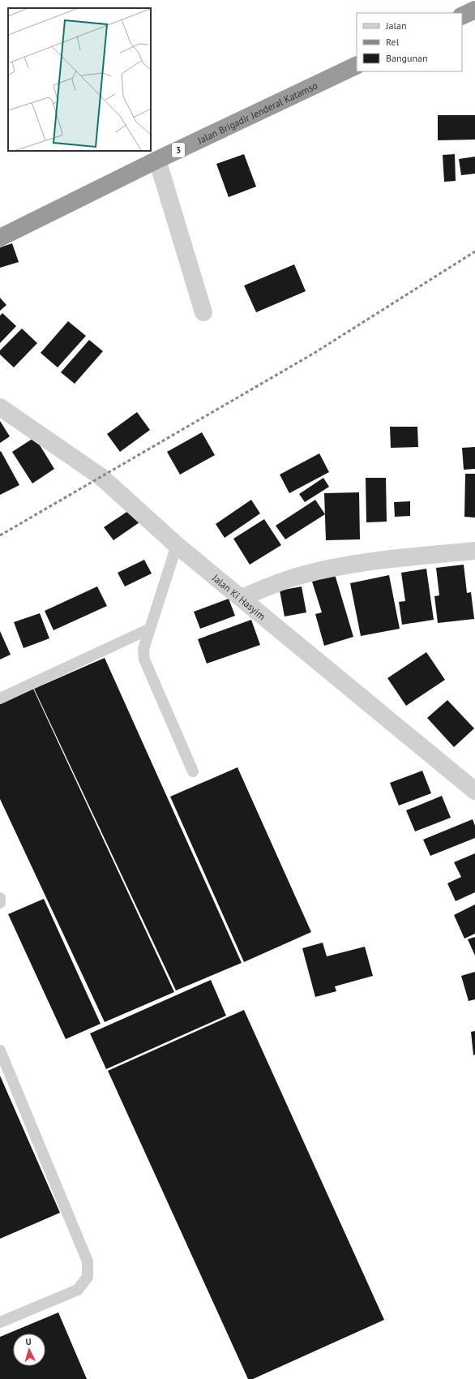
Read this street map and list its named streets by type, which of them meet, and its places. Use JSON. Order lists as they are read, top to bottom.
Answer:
{
  "streets": {
    "highway": ["Jalan Brigadir Jenderal Katamso", "3"],
    "street": ["Jalan Ki Hasyim"]
  },
  "legend": ["Jalan", "Rel", "Bangunan"],
  "north": "top"
}
